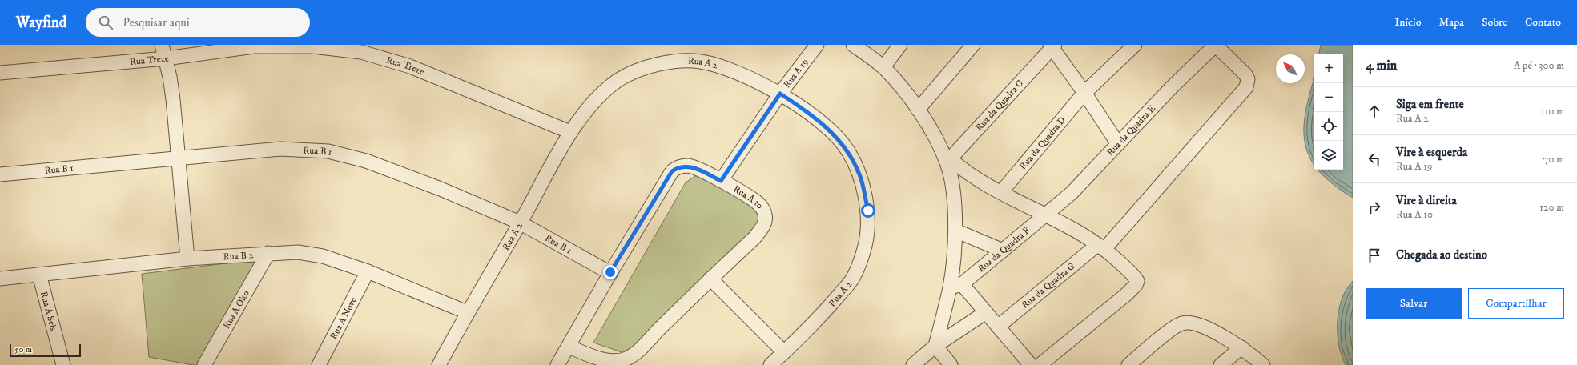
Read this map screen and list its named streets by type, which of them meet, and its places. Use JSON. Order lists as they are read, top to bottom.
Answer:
{
  "streets": {
    "street": [
      "Rua Treze",
      "Rua A 2",
      "Rua A 19",
      "Rua da Quadra C",
      "Rua da Quadra E",
      "Rua da Quadra D",
      "Rua B 1",
      "Rua A 10",
      "Rua da Quadra F",
      "Rua B 2",
      "Rua da Quadra G",
      "Rua A Oito",
      "Rua A Seis",
      "Rua A Nove"
    ]
  },
  "crossings": [
    ["Rua Treze", "Rua A 2"],
    ["Rua A 2", "Rua A 19"],
    ["Rua A 2", "Rua B 1"],
    ["Rua A 2", "Rua B 2"],
    ["Rua A 19", "Rua A 10"],
    ["Rua da Quadra E", "Rua da Quadra F"],
    ["Rua da Quadra E", "Rua da Quadra G"],
    ["Rua B 1", "Rua A 10"],
    ["Rua B 2", "Rua A Oito"],
    ["Rua B 2", "Rua A Seis"],
    ["Rua B 2", "Rua A Nove"]
  ],
  "scale_bar": "50 m",
  "north": "top left",
  "page": {
    "header": "Wayfind",
    "search": "Pesquisar aqui",
    "nav": [
      "Início",
      "Mapa",
      "Sobre",
      "Contato"
    ],
    "heading": ["4 min", "A pé · 300 m"],
    "map_buttons": ["+", "−"],
    "list": [
      ["Siga em frente", "Rua A 2", "110 m"],
      ["Vire à esquerda", "Rua A 19", "70 m"],
      ["Vire à direita", "Rua A 10", "120 m"],
      "Chegada ao destino"
    ],
    "buttons": ["Salvar", "Compartilhar"],
    "scale": "50 m"
  }
}
